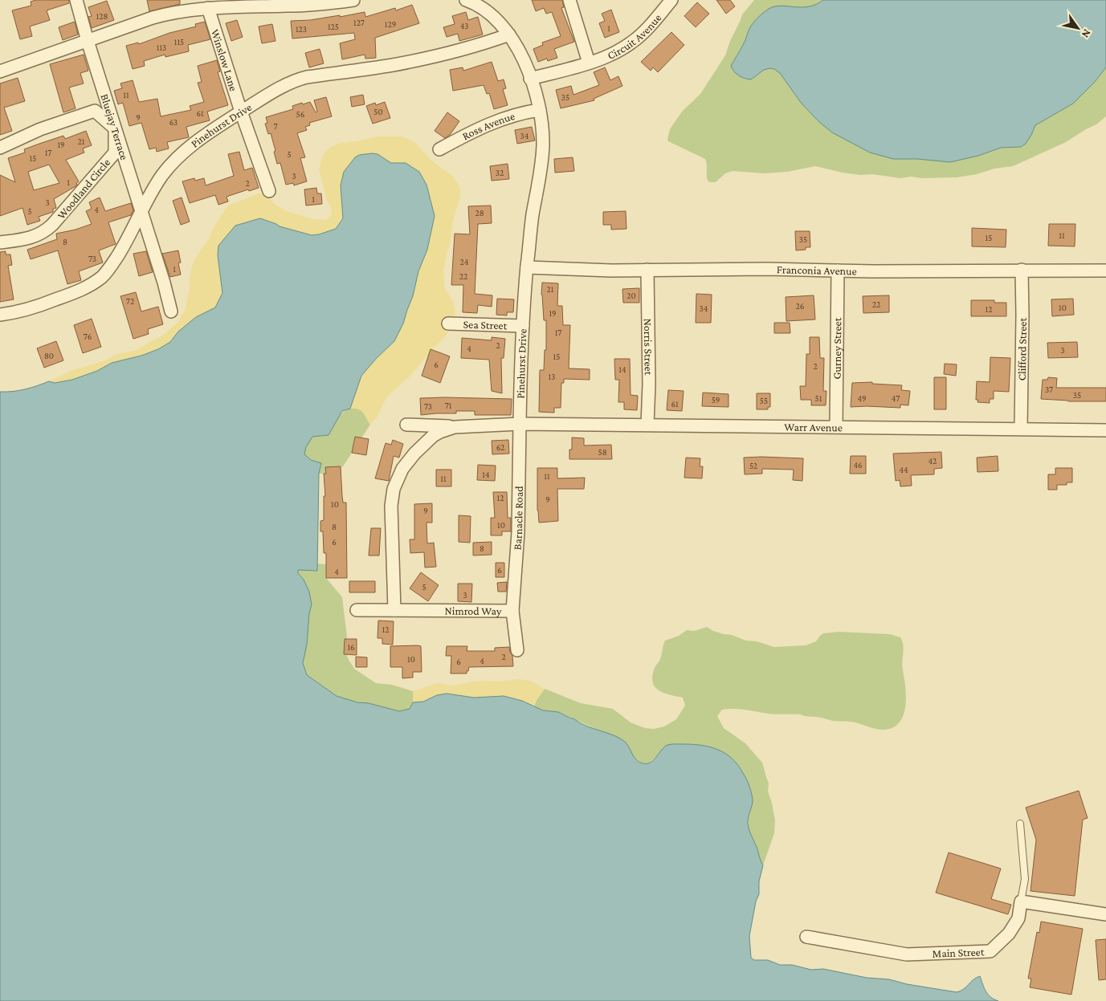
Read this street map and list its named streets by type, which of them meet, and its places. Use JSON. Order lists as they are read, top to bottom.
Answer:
{
  "streets": {
    "street": [
      "Circuit Avenue",
      "Winslow Lane",
      "Pinehurst Drive",
      "Ross Avenue",
      "Bluejay Terrace",
      "Woodland Circle",
      "Franconia Avenue",
      "Sea Street",
      "Norris Street",
      "Gurney Street",
      "Clifford Street",
      "Warr Avenue",
      "Barnacle Road",
      "Nimrod Way",
      "Main Street"
    ]
  },
  "crossings": [
    ["Circuit Avenue", "Pinehurst Drive"],
    ["Winslow Lane", "Pinehurst Drive"],
    ["Pinehurst Drive", "Ross Avenue"],
    ["Pinehurst Drive", "Bluejay Terrace"],
    ["Pinehurst Drive", "Franconia Avenue"],
    ["Pinehurst Drive", "Sea Street"],
    ["Pinehurst Drive", "Warr Avenue"],
    ["Pinehurst Drive", "Barnacle Road"],
    ["Bluejay Terrace", "Woodland Circle"],
    ["Franconia Avenue", "Norris Street"],
    ["Franconia Avenue", "Gurney Street"],
    ["Franconia Avenue", "Clifford Street"],
    ["Norris Street", "Warr Avenue"],
    ["Gurney Street", "Warr Avenue"],
    ["Clifford Street", "Warr Avenue"],
    ["Warr Avenue", "Barnacle Road"],
    ["Barnacle Road", "Nimrod Way"]
  ],
  "house_numbers": [
    "128",
    "127",
    "129",
    "43",
    "125",
    "1",
    "123",
    "115",
    "113",
    "11",
    "35",
    "50",
    "61",
    "56",
    "9",
    "63",
    "7",
    "34",
    "21",
    "19",
    "17",
    "5",
    "15",
    "32",
    "3",
    "1",
    "2",
    "1",
    "3",
    "4",
    "5",
    "28",
    "11",
    "15",
    "35",
    "8",
    "73",
    "24",
    "1",
    "22",
    "21",
    "20",
    "72",
    "22",
    "26",
    "10",
    "34",
    "12",
    "19",
    "17",
    "76",
    "2",
    "4",
    "3",
    "80",
    "15",
    "6",
    "2",
    "14",
    "13",
    "37",
    "35",
    "51",
    "49",
    "47",
    "59",
    "55",
    "61",
    "71",
    "73",
    "62",
    "58",
    "42",
    "46",
    "52",
    "44",
    "14",
    "11",
    "11",
    "12",
    "9",
    "10",
    "9",
    "10",
    "8",
    "6",
    "8",
    "6",
    "4",
    "5",
    "3",
    "12",
    "16",
    "2",
    "10",
    "4",
    "6"
  ],
  "north": "bottom right"
}
